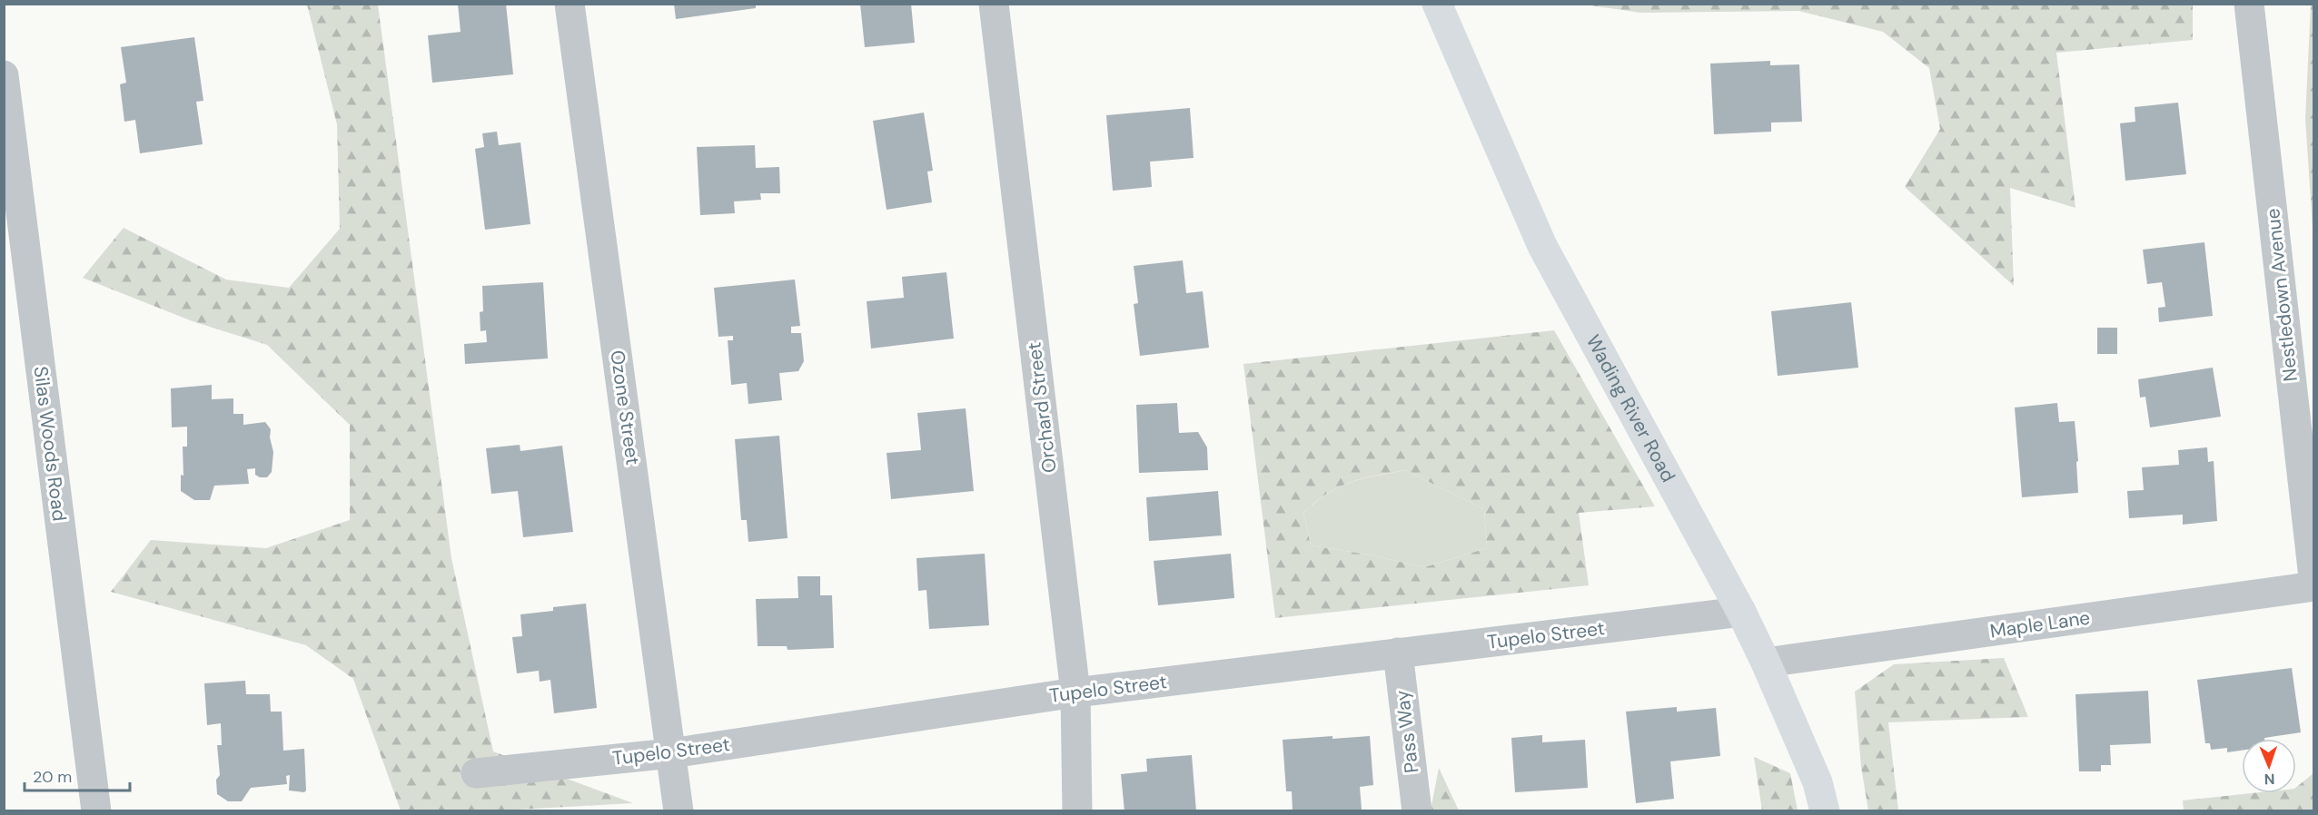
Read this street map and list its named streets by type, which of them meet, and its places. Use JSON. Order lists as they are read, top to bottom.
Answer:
{
  "streets": {
    "main road": ["Wading River Road"],
    "street": [
      "Nestledown Avenue",
      "Ozone Street",
      "Orchard Street",
      "Silas Woods Road",
      "Maple Lane",
      "Tupelo Street",
      "Pass Way"
    ]
  },
  "crossings": [
    ["Nestledown Avenue", "Maple Lane"],
    ["Ozone Street", "Tupelo Street"],
    ["Orchard Street", "Tupelo Street"],
    ["Wading River Road", "Maple Lane"],
    ["Wading River Road", "Tupelo Street"],
    ["Tupelo Street", "Pass Way"]
  ],
  "scale_bar": "20 m",
  "north": "bottom"
}
